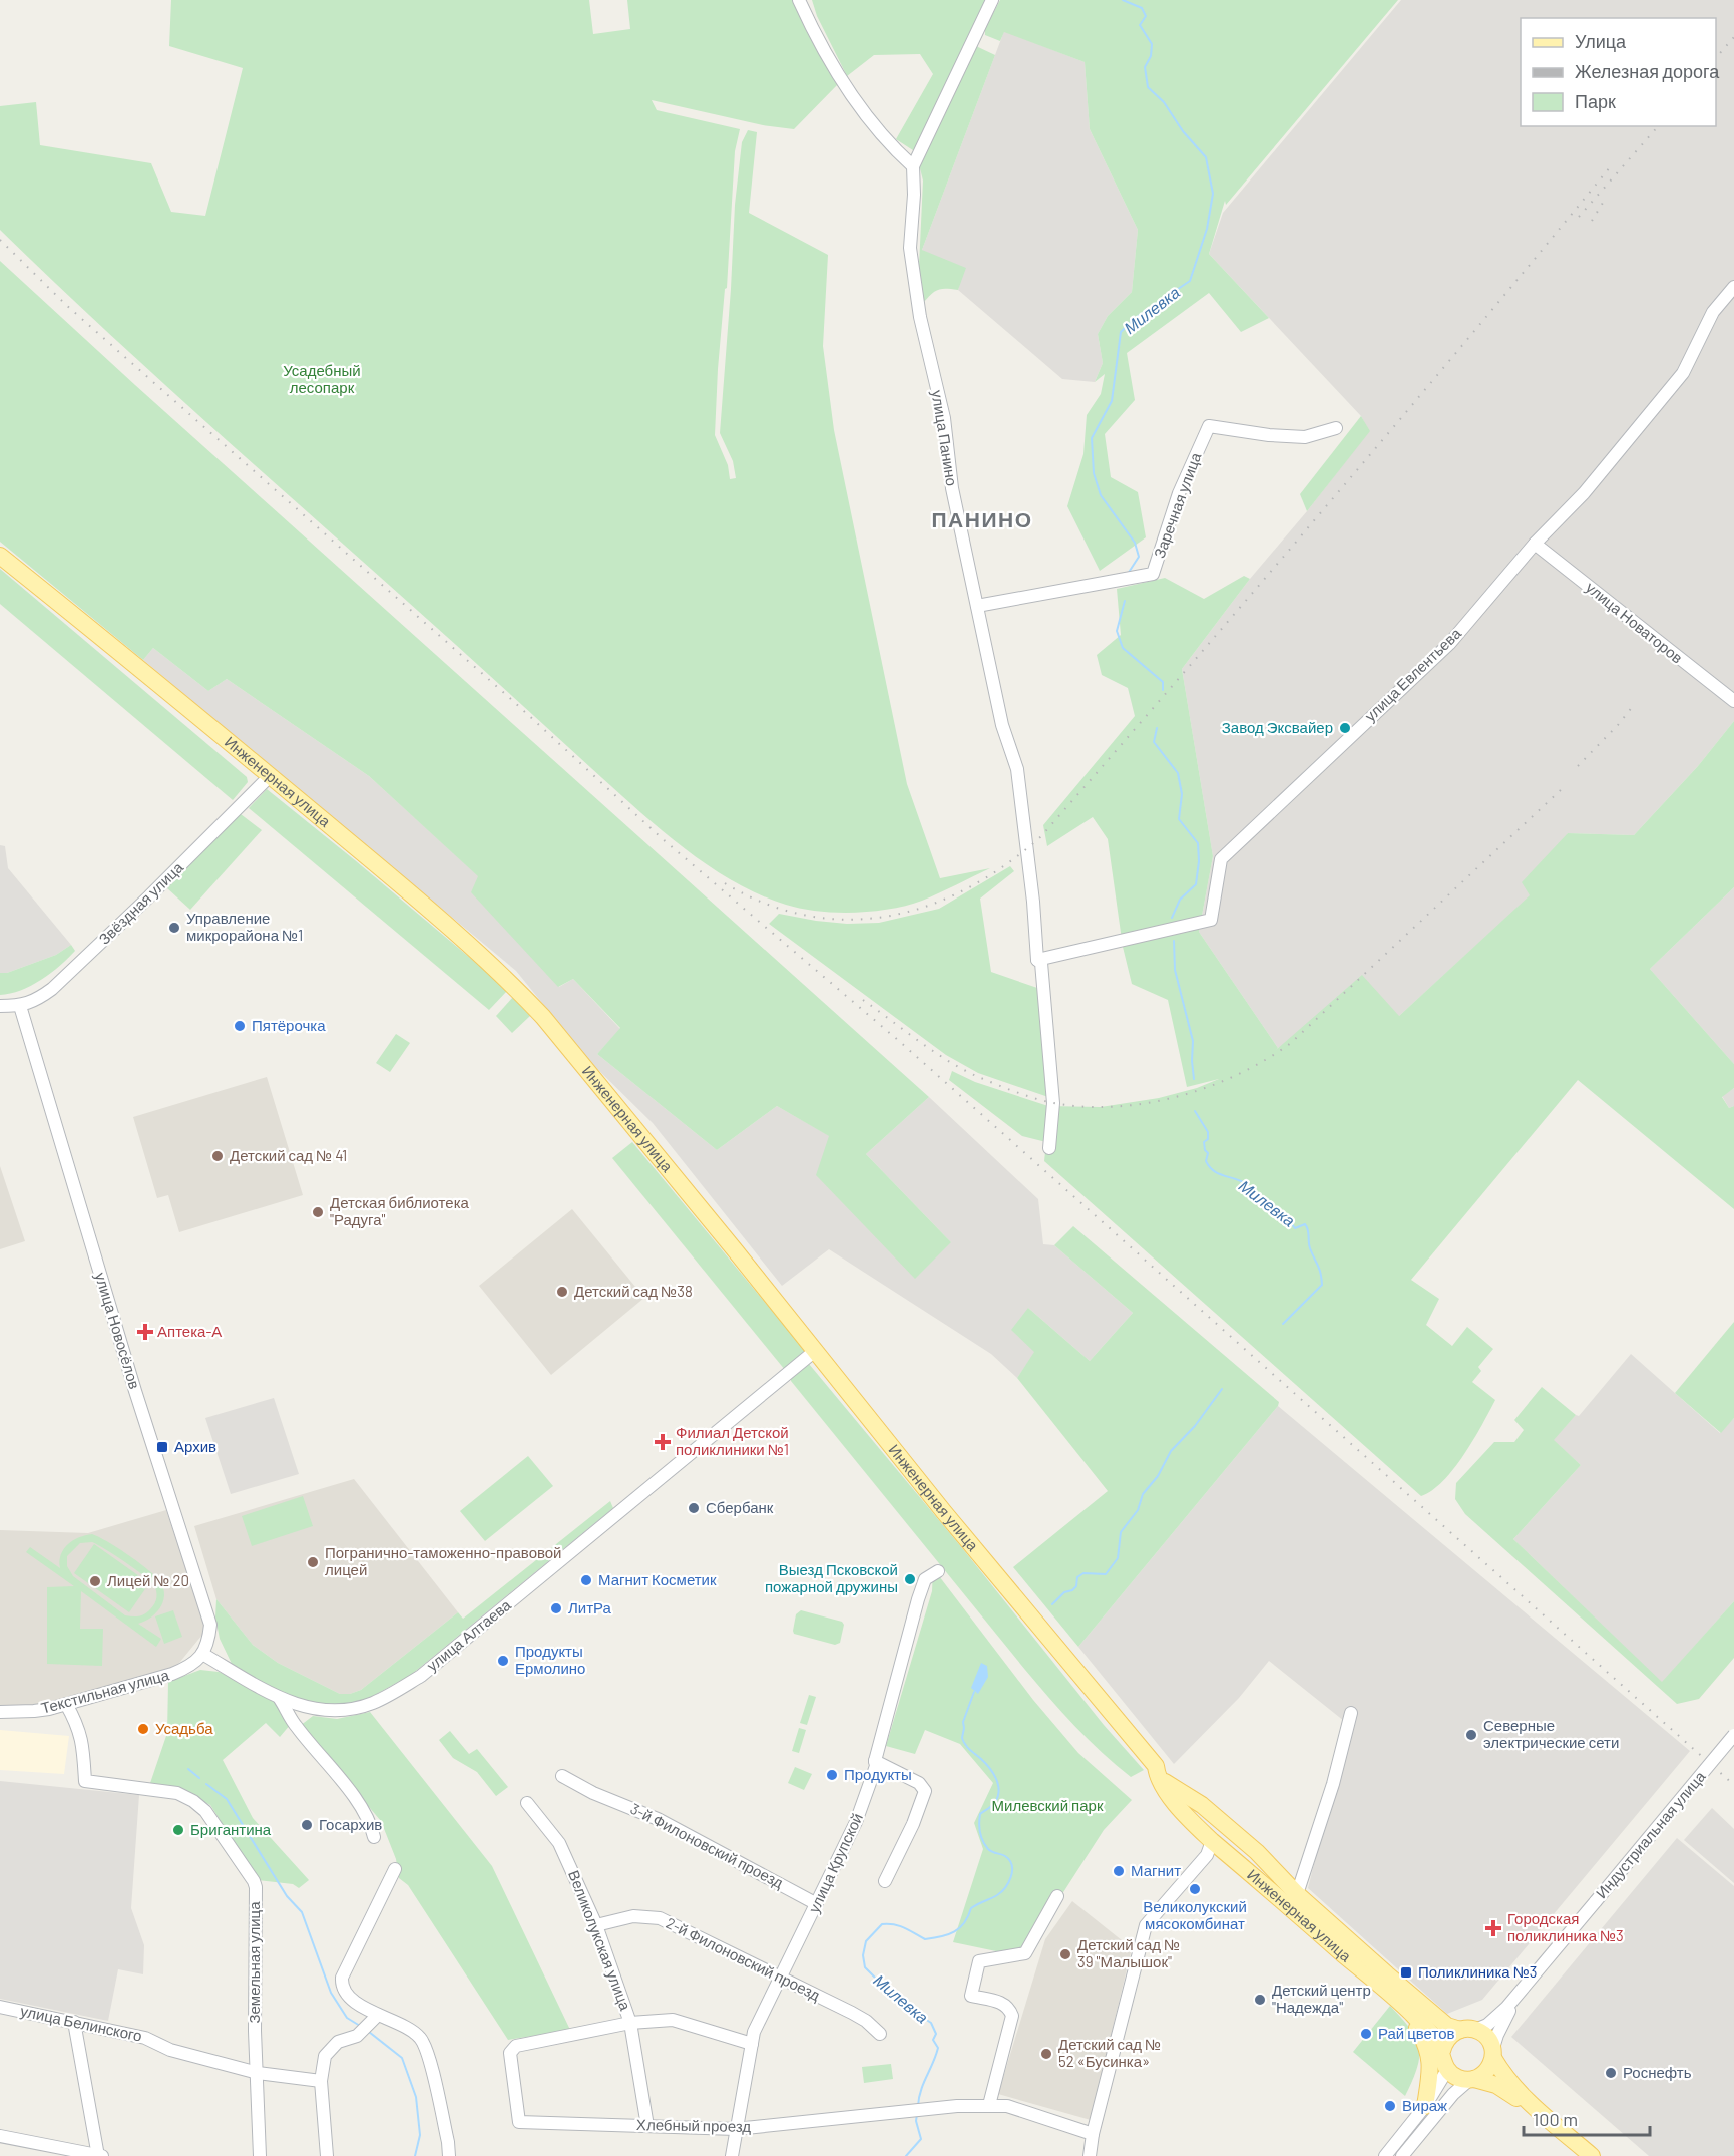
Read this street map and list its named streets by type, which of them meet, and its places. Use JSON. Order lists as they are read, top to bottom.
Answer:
{
  "streets": {
    "main road": ["Инженерная улица"],
    "street": [
      "улица Панино",
      "Заречная улица",
      "улица Новаторов",
      "улица Евлентьева",
      "Звёздная улица",
      "улица Новосёлов",
      "улица Алтаева",
      "Текстильная улица",
      "Индустриальная улица",
      "3-й Филоновский проезд",
      "улица Крупской",
      "Великолукская улица",
      "2-й Филоновский проезд",
      "Земельная улица",
      "улица Белинского",
      "Хлебный проезд"
    ]
  },
  "crossings": [
    ["улица Панино", "Заречная улица"],
    ["улица Панино", "улица Евлентьева"],
    ["улица Новаторов", "улица Евлентьева"],
    ["Инженерная улица", "Звёздная улица"],
    ["Инженерная улица", "улица Алтаева"],
    ["Инженерная улица", "Индустриальная улица"],
    ["Звёздная улица", "улица Новосёлов"],
    ["улица Новосёлов", "улица Алтаева"],
    ["улица Новосёлов", "Текстильная улица"],
    ["улица Алтаева", "Текстильная улица"],
    ["Текстильная улица", "Земельная улица"],
    ["3-й Филоновский проезд", "улица Крупской"],
    ["улица Крупской", "2-й Филоновский проезд"],
    ["улица Крупской", "Хлебный проезд"],
    ["Великолукская улица", "2-й Филоновский проезд"],
    ["Великолукская улица", "Хлебный проезд"],
    ["Земельная улица", "улица Белинского"]
  ],
  "districts": ["ПАНИНО"],
  "water": ["Милевка"],
  "parks": ["Усадебный лесопарк", "Милевский парк"],
  "places": {
    "other": [
      "Завод Эксвайер",
      "Управление микрорайона №1",
      "Пятёрочка",
      "Детский сад № 41",
      "Детская библиотека \"Радуга\"",
      "Детский сад №38",
      "Сбербанк",
      "Погранично-таможенно-правовой лицей",
      "Выезд Псковской пожарной дружины",
      "Магнит Косметик",
      "Лицей № 20",
      "ЛитРа",
      "Продукты Ермолино",
      "Усадьба",
      "Северные электрические сети",
      "Продукты",
      "Госархив",
      "Бригантина",
      "Магнит",
      "Великолукский мясокомбинат",
      "Детский сад № 39 \"Малышок\"",
      "Детский центр \"Надежда\"",
      "Рай цветов",
      "Детский сад № 52 «Бусинка»",
      "Роснефть",
      "Вираж"
    ],
    "health": ["Аптека-А", "Филиал Детской поликлиники №1", "Городская поликлиника №3"],
    "transit": ["Архив", "Поликлиника №3"]
  },
  "legend": ["Улица", "Железная дорога", "Парк"],
  "scale_bar": "100 m"
}
